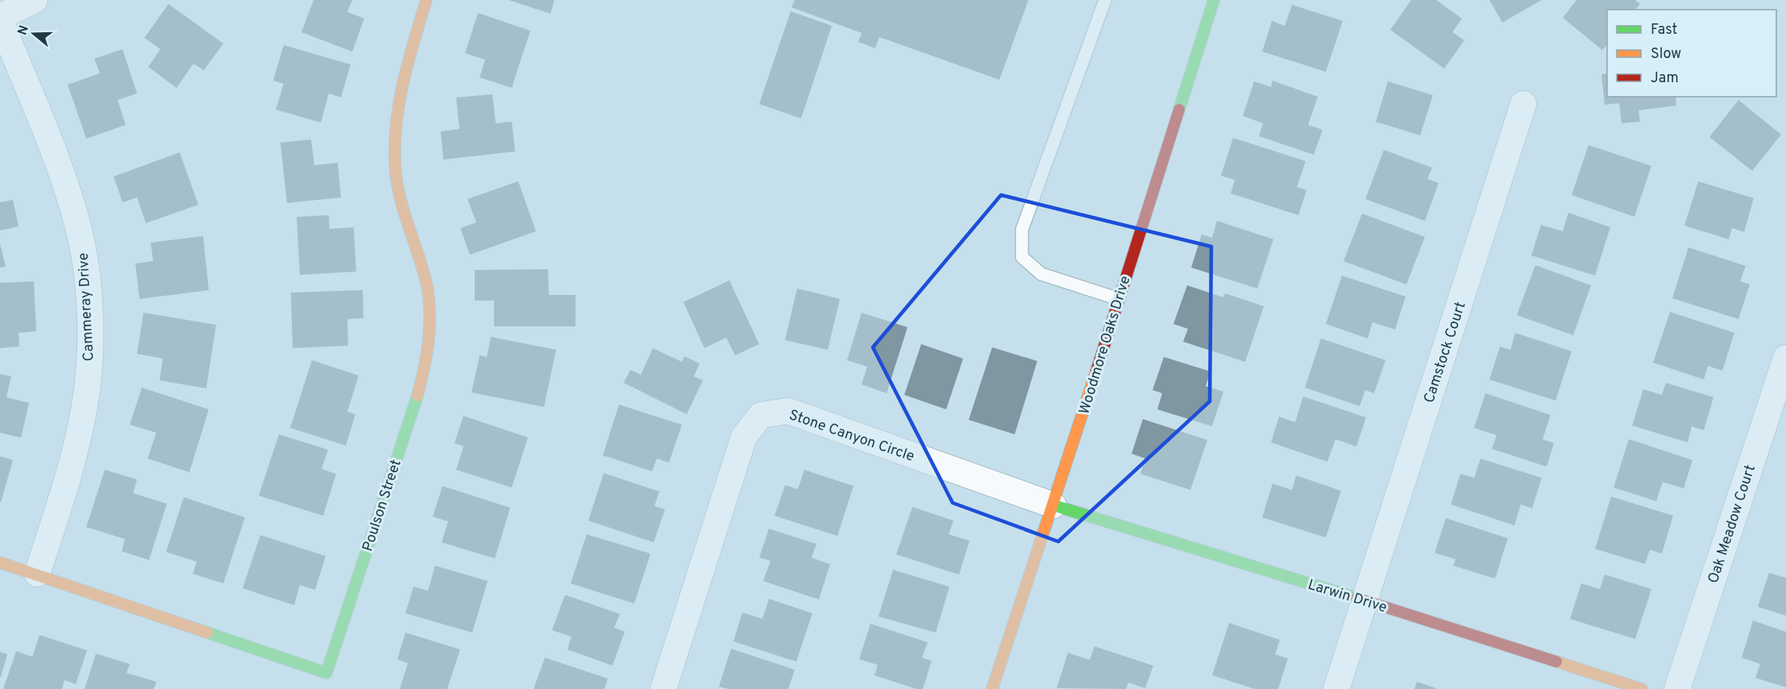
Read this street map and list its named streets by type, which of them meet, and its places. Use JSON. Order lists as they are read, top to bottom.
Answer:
{
  "streets": {
    "street": [
      "Cammeray Drive",
      "Woodmore Oaks Drive",
      "Camstock Court",
      "Stone Canyon Circle",
      "Poulson Street",
      "Oak Meadow Court",
      "Larwin Drive"
    ]
  },
  "crossings": [
    ["Cammeray Drive", "Poulson Street"],
    ["Woodmore Oaks Drive", "Stone Canyon Circle"],
    ["Woodmore Oaks Drive", "Larwin Drive"],
    ["Camstock Court", "Larwin Drive"],
    ["Stone Canyon Circle", "Larwin Drive"]
  ],
  "legend": ["Fast", "Slow", "Jam"],
  "north": "left"
}
